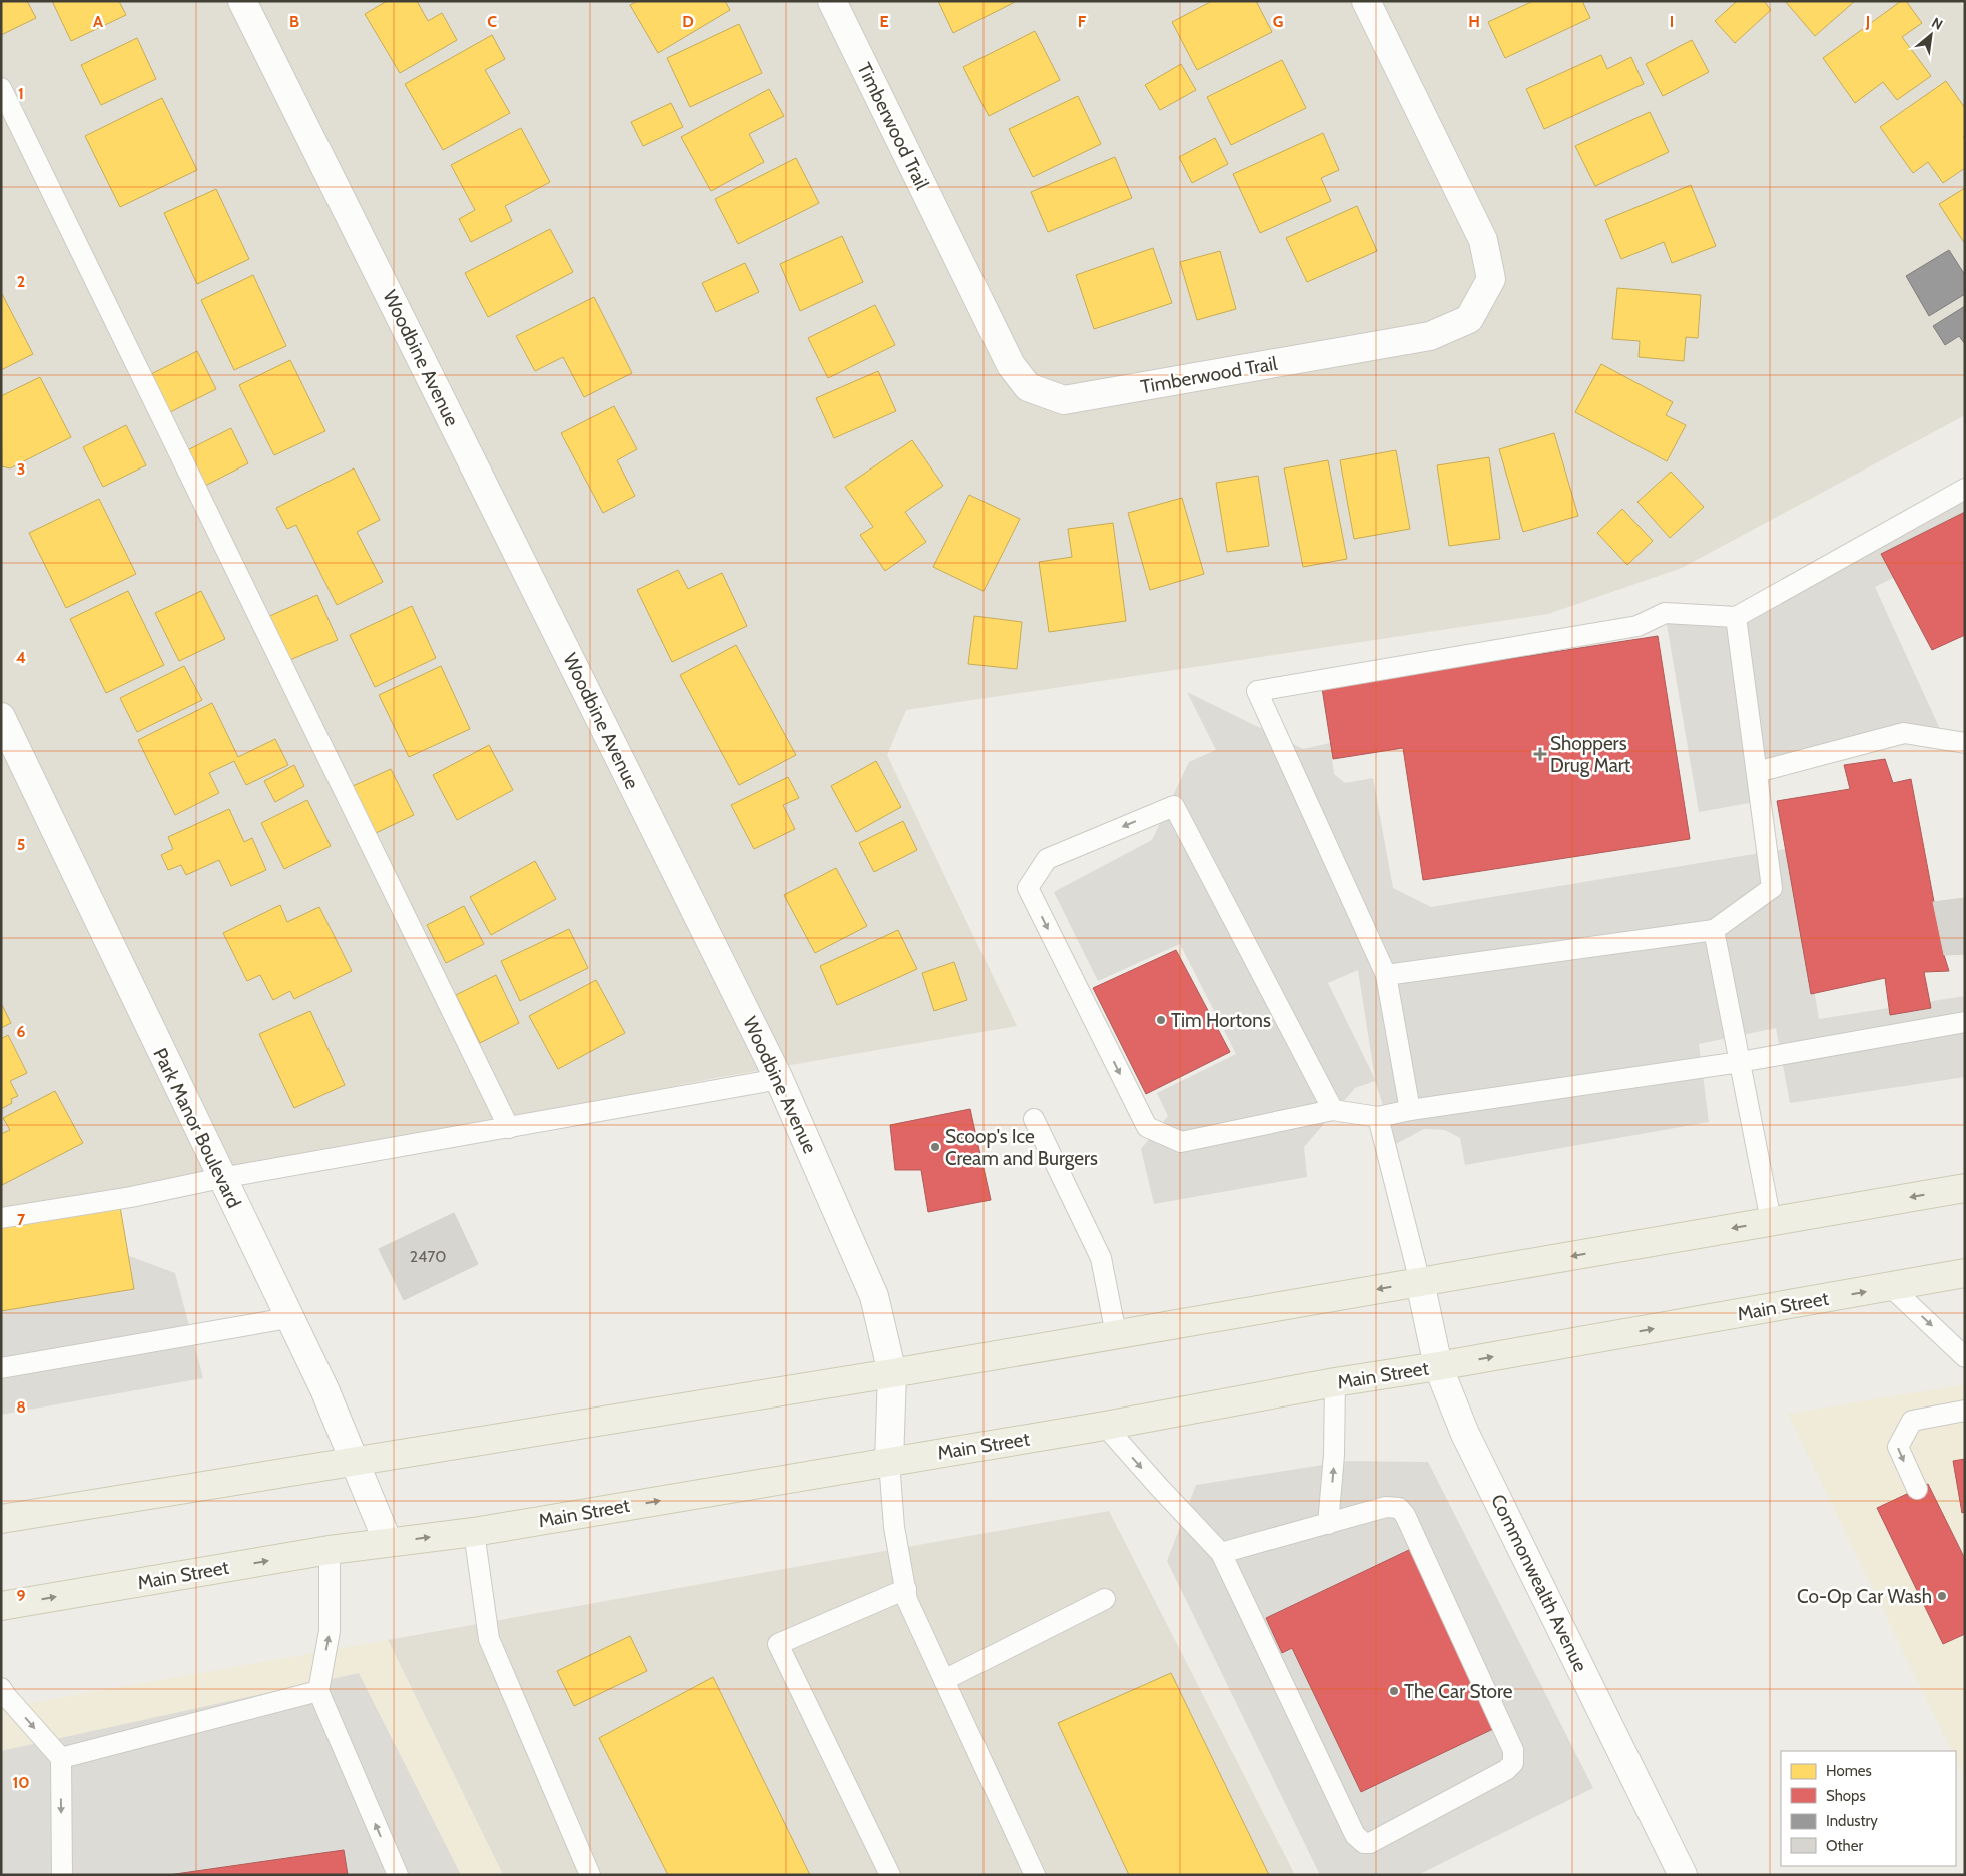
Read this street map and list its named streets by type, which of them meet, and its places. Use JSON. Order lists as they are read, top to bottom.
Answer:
{
  "streets": {
    "main road": ["Main Street"],
    "street": [
      "Timberwood Trail",
      "Woodbine Avenue",
      "Park Manor Boulevard",
      "Commonwealth Avenue"
    ]
  },
  "crossings": [
    ["Woodbine Avenue", "Main Street"],
    ["Park Manor Boulevard", "Main Street"],
    ["Main Street", "Commonwealth Avenue"]
  ],
  "places": {
    "health": ["Shoppers Drug Mart"],
    "other": [
      "Tim Hortons",
      "Scoop's Ice Cream and Burgers",
      "Co-Op Car Wash",
      "The Car Store"
    ]
  },
  "house_numbers": ["2470"],
  "legend": [
    "Homes",
    "Shops",
    "Industry",
    "Other"
  ],
  "north": "top right",
  "grid": {
    "columns": [
      "A",
      "B",
      "C",
      "D",
      "E",
      "F",
      "G",
      "H",
      "I",
      "J"
    ],
    "rows": [
      "1",
      "2",
      "3",
      "4",
      "5",
      "6",
      "7",
      "8",
      "9",
      "10"
    ]
  }
}
